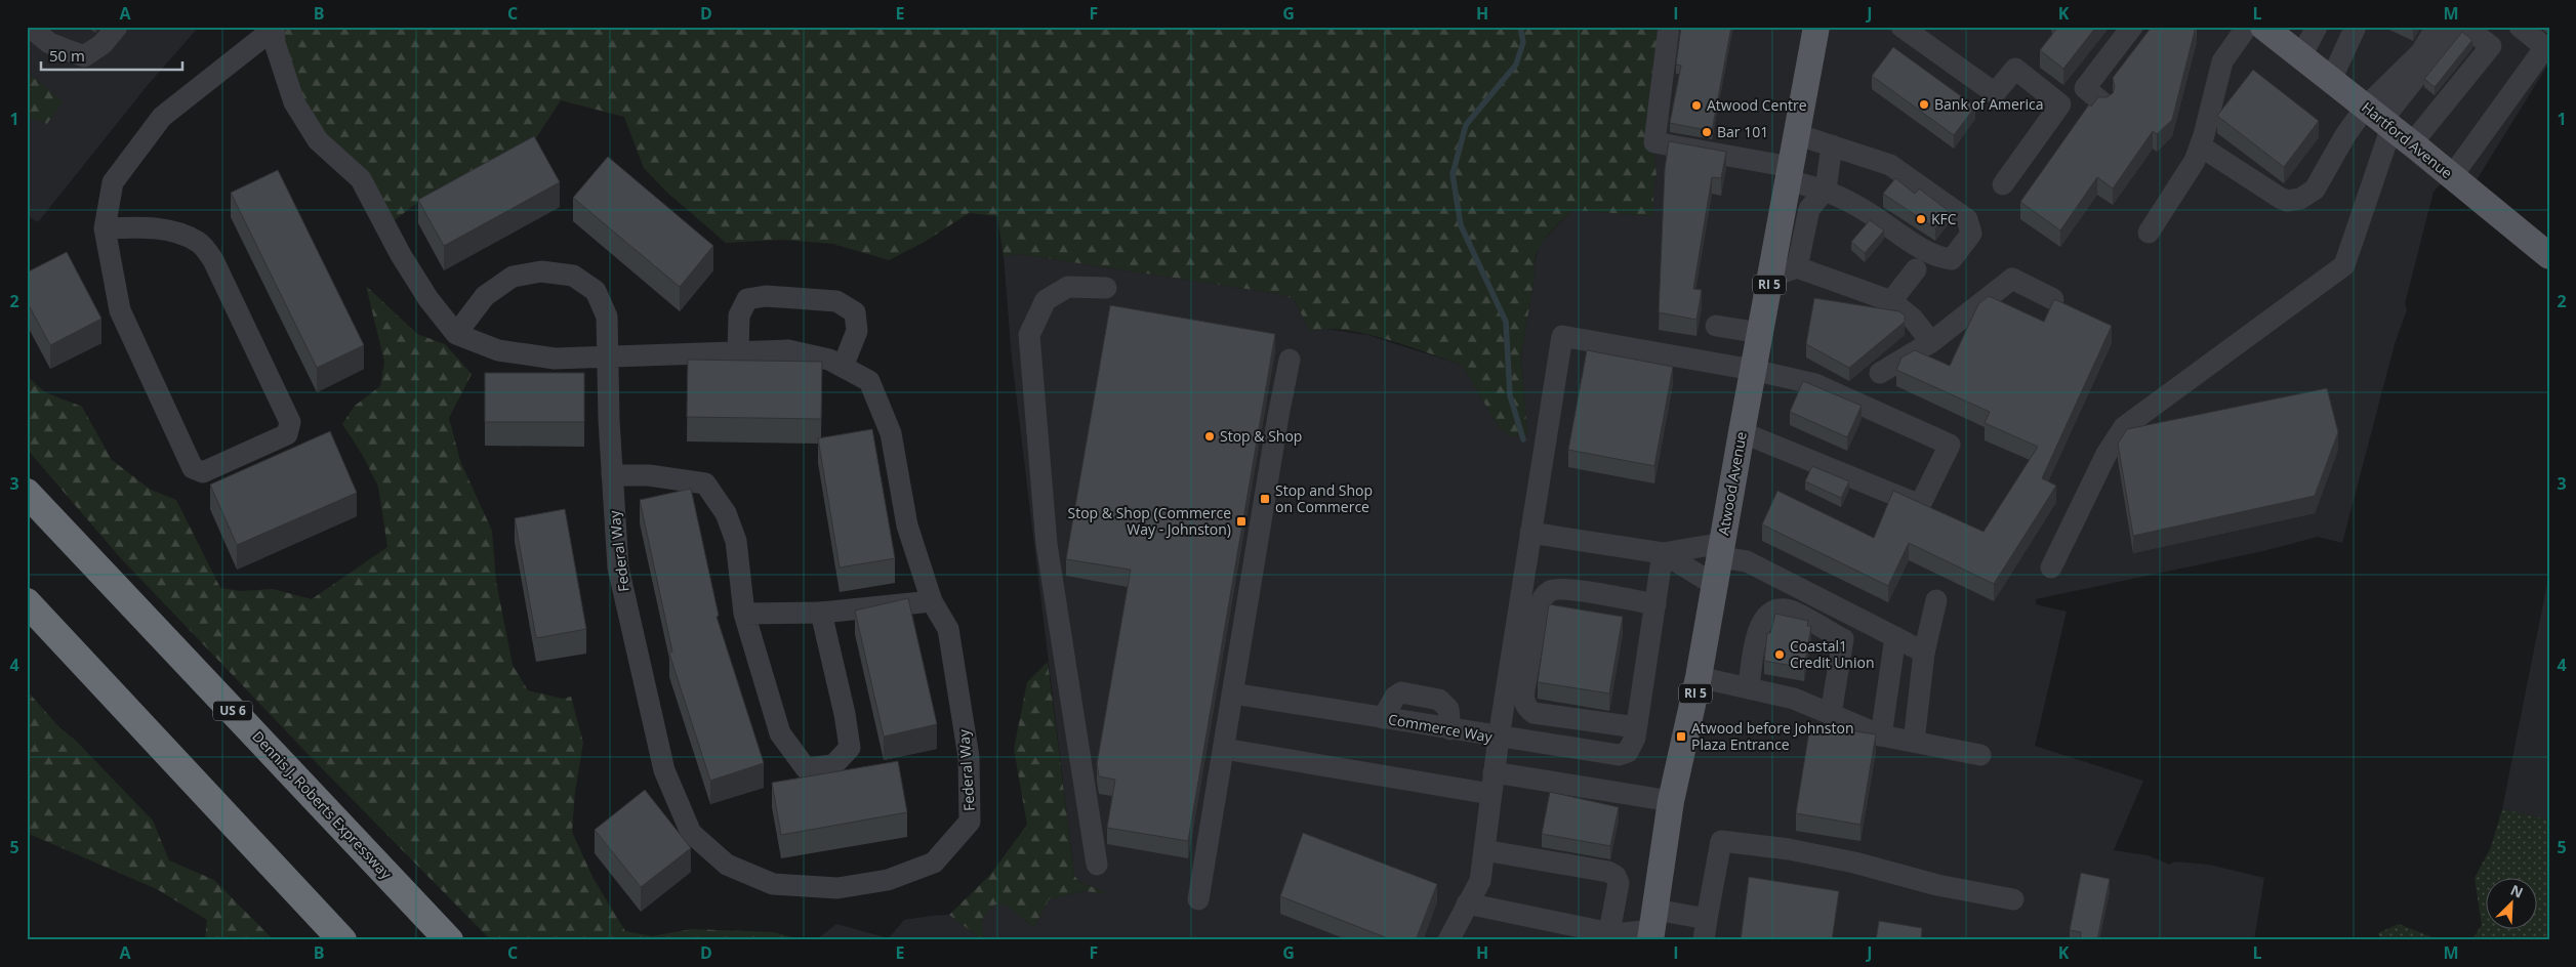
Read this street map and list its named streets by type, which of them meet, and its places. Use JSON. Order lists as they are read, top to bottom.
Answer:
{
  "streets": {
    "highway": ["US 6", "Dennis J. Roberts Expressway"],
    "main road": ["Hartford Avenue", "RI 5", "Atwood Avenue"],
    "street": ["Federal Way", "Commerce Way"]
  },
  "places": {
    "other": [
      "Bank of America",
      "Atwood Centre",
      "Bar 101",
      "KFC",
      "Stop & Shop",
      "Coastal1 Credit Union"
    ],
    "transit": ["Stop and Shop on Commerce", "Stop & Shop (Commerce Way - Johnston)", "Atwood before Johnston Plaza Entrance"]
  },
  "scale_bar": "50 m",
  "north": "top right",
  "grid": {
    "columns": [
      "A",
      "B",
      "C",
      "D",
      "E",
      "F",
      "G",
      "H",
      "I",
      "J",
      "K",
      "L",
      "M"
    ],
    "rows": [
      "1",
      "2",
      "3",
      "4",
      "5"
    ]
  }
}
